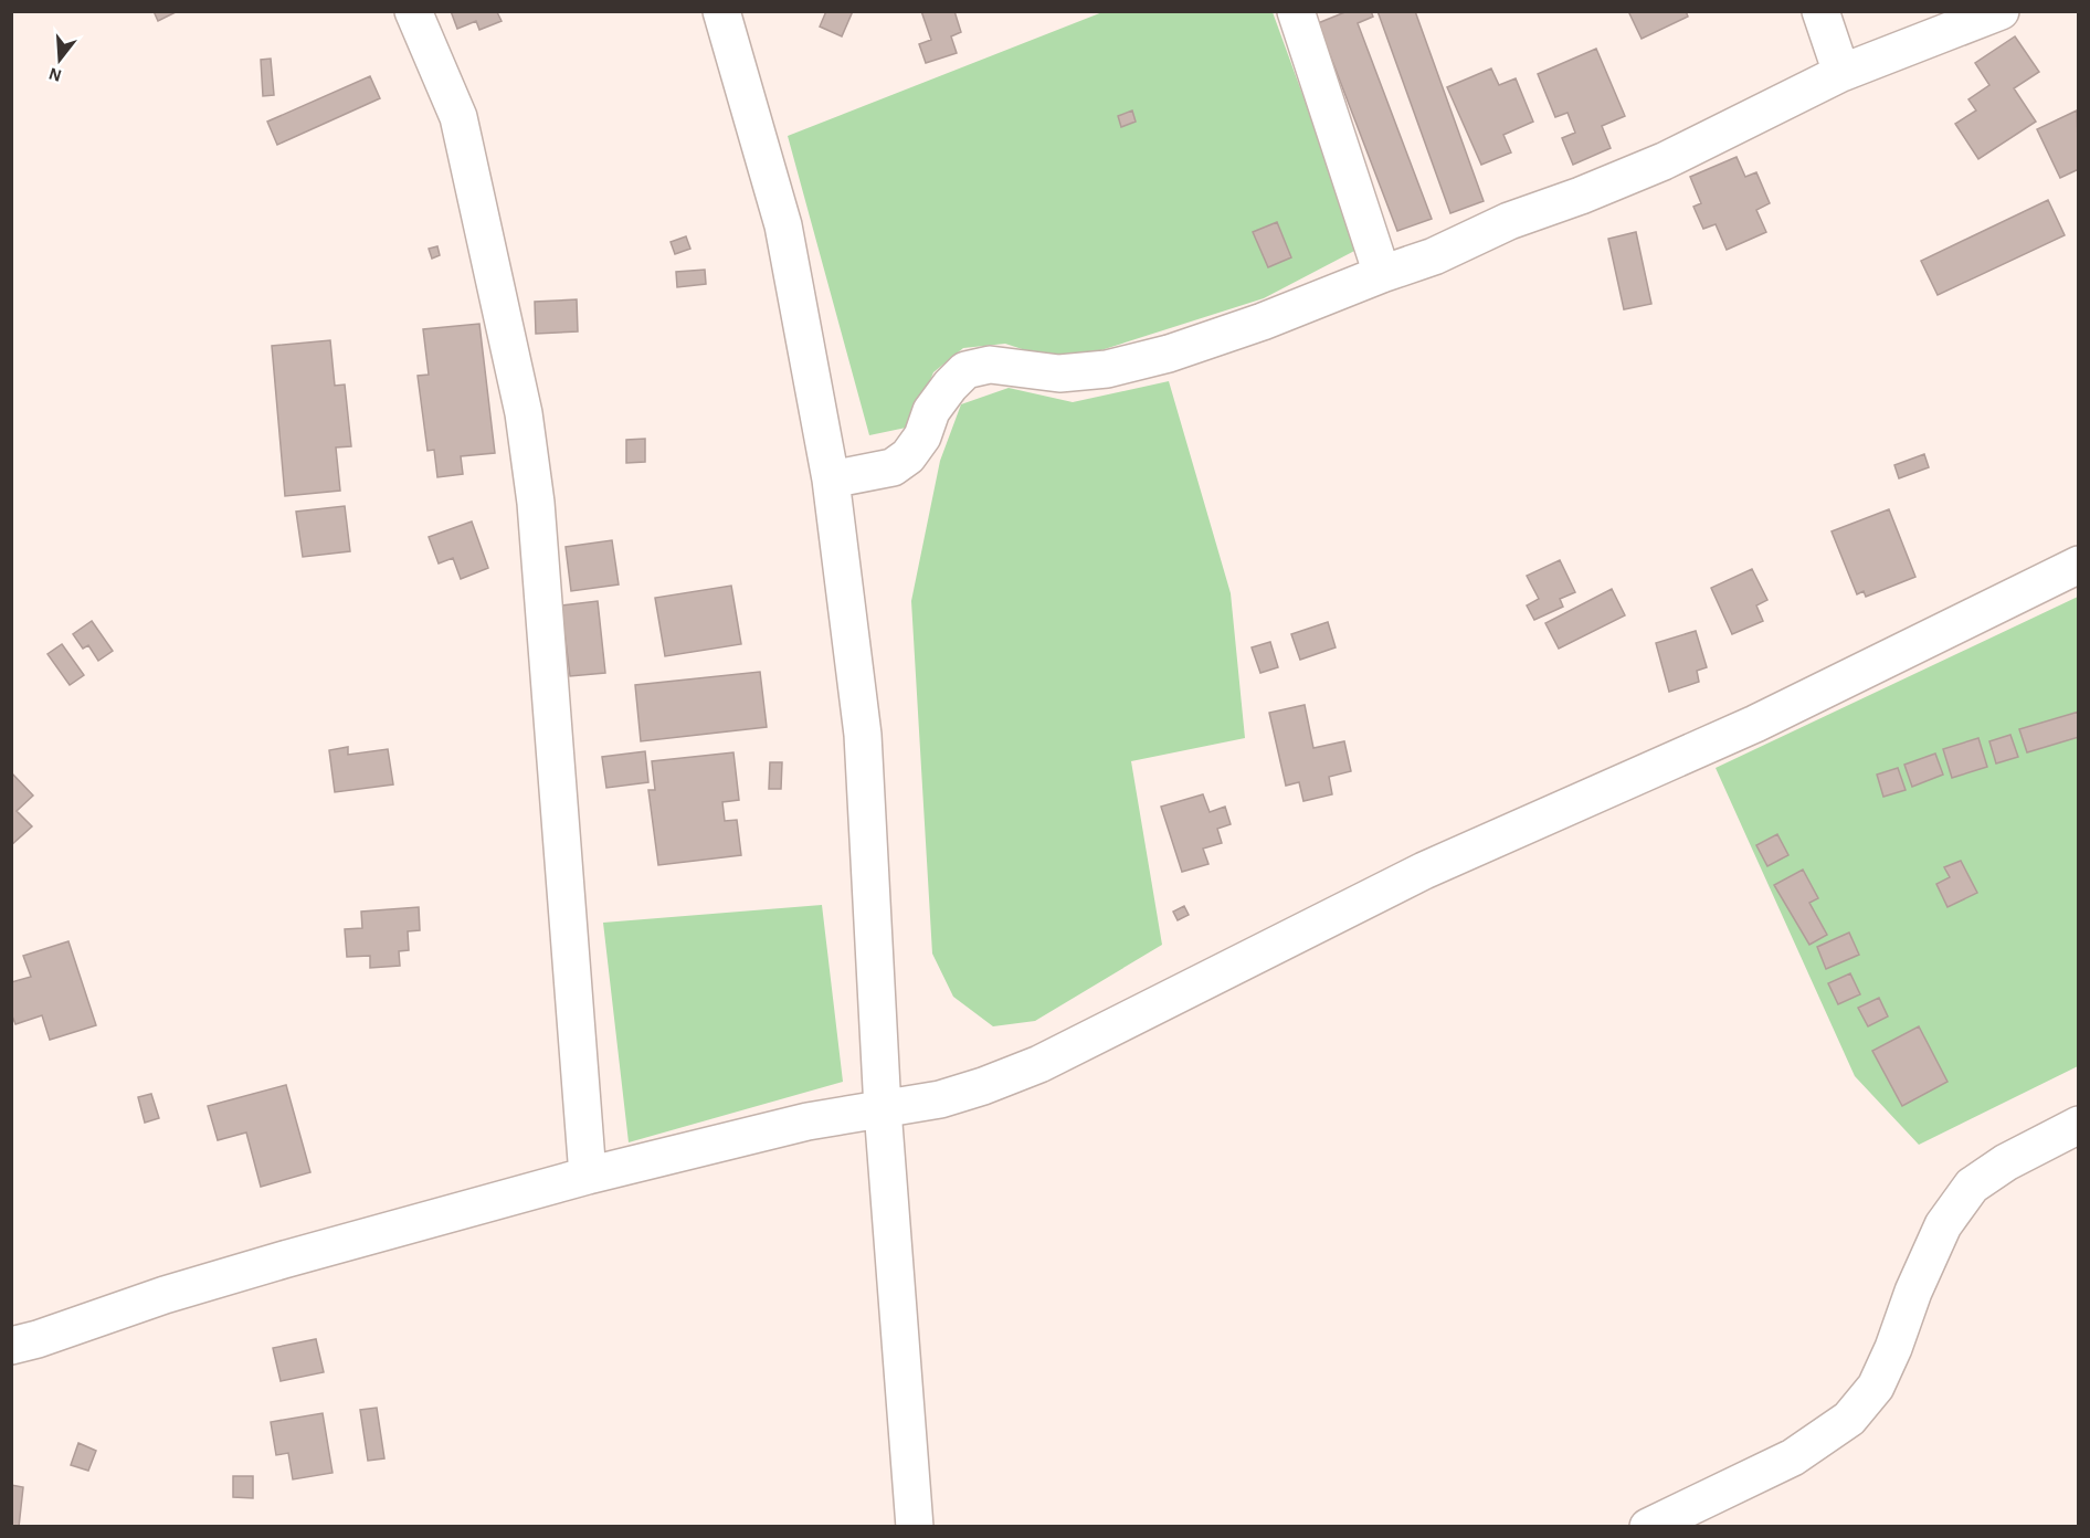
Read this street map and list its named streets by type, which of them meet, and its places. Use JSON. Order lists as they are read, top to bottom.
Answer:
{
  "north": "bottom"
}
